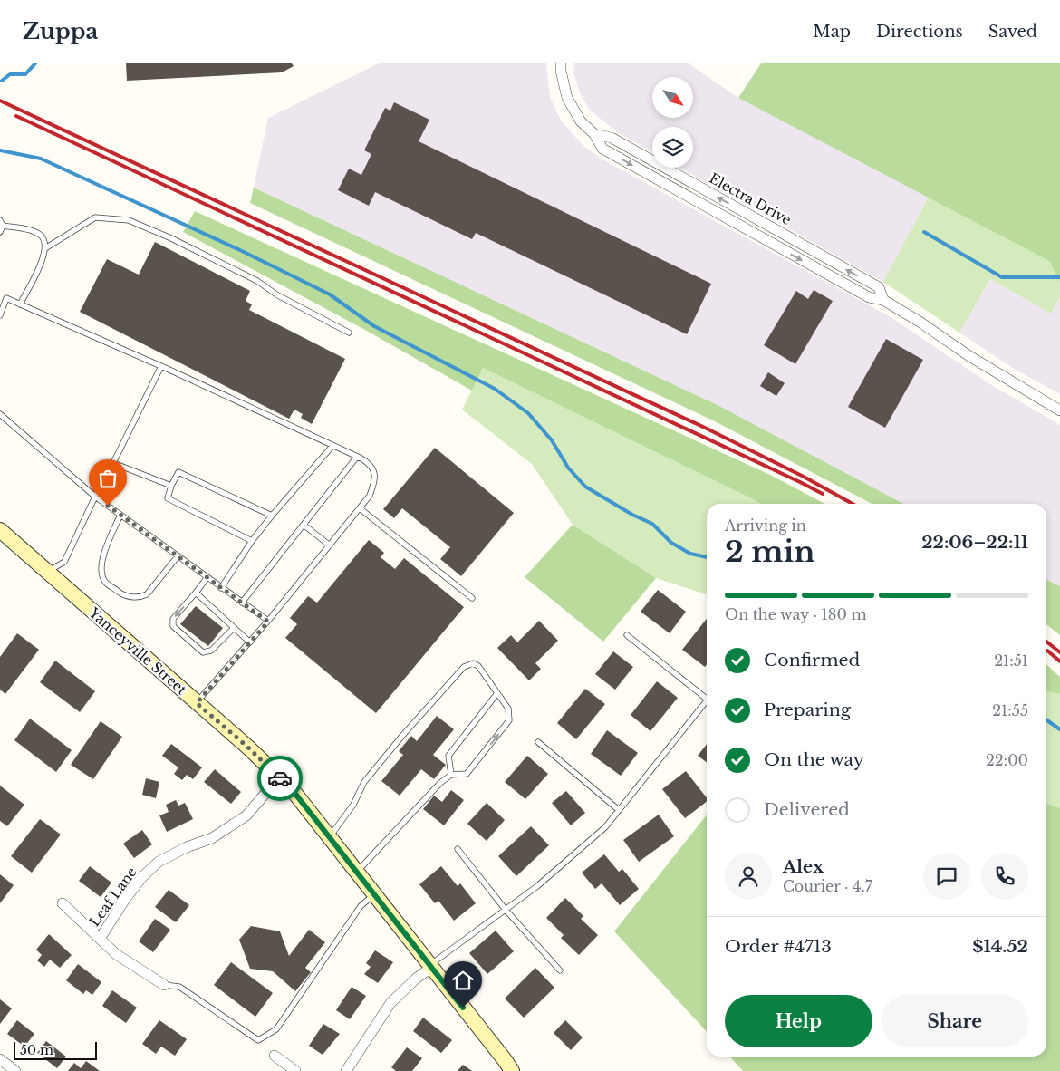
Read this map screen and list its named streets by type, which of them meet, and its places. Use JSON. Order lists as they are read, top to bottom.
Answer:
{
  "streets": {
    "main road": ["Yanceyville Street"],
    "street": ["Electra Drive", "Leaf Lane"]
  },
  "crossings": [
    ["Yanceyville Street", "Leaf Lane"]
  ],
  "scale_bar": "50 m",
  "north": "bottom right",
  "page": {
    "header": "Zuppa",
    "nav": ["Map", "Directions", "Saved"],
    "heading": ["2 min", "Arriving in", "22:06–22:11"],
    "panel": [
      "Alex",
      "Courier · 4.7",
      "Order #4713",
      "$14.52"
    ],
    "bar": "On the way · 180 m",
    "list": [
      ["Confirmed", "21:51"],
      ["Preparing", "21:55"],
      ["On the way", "22:00"],
      "Delivered"
    ],
    "buttons": ["Help", "Share"],
    "scale": "50 m"
  }
}
